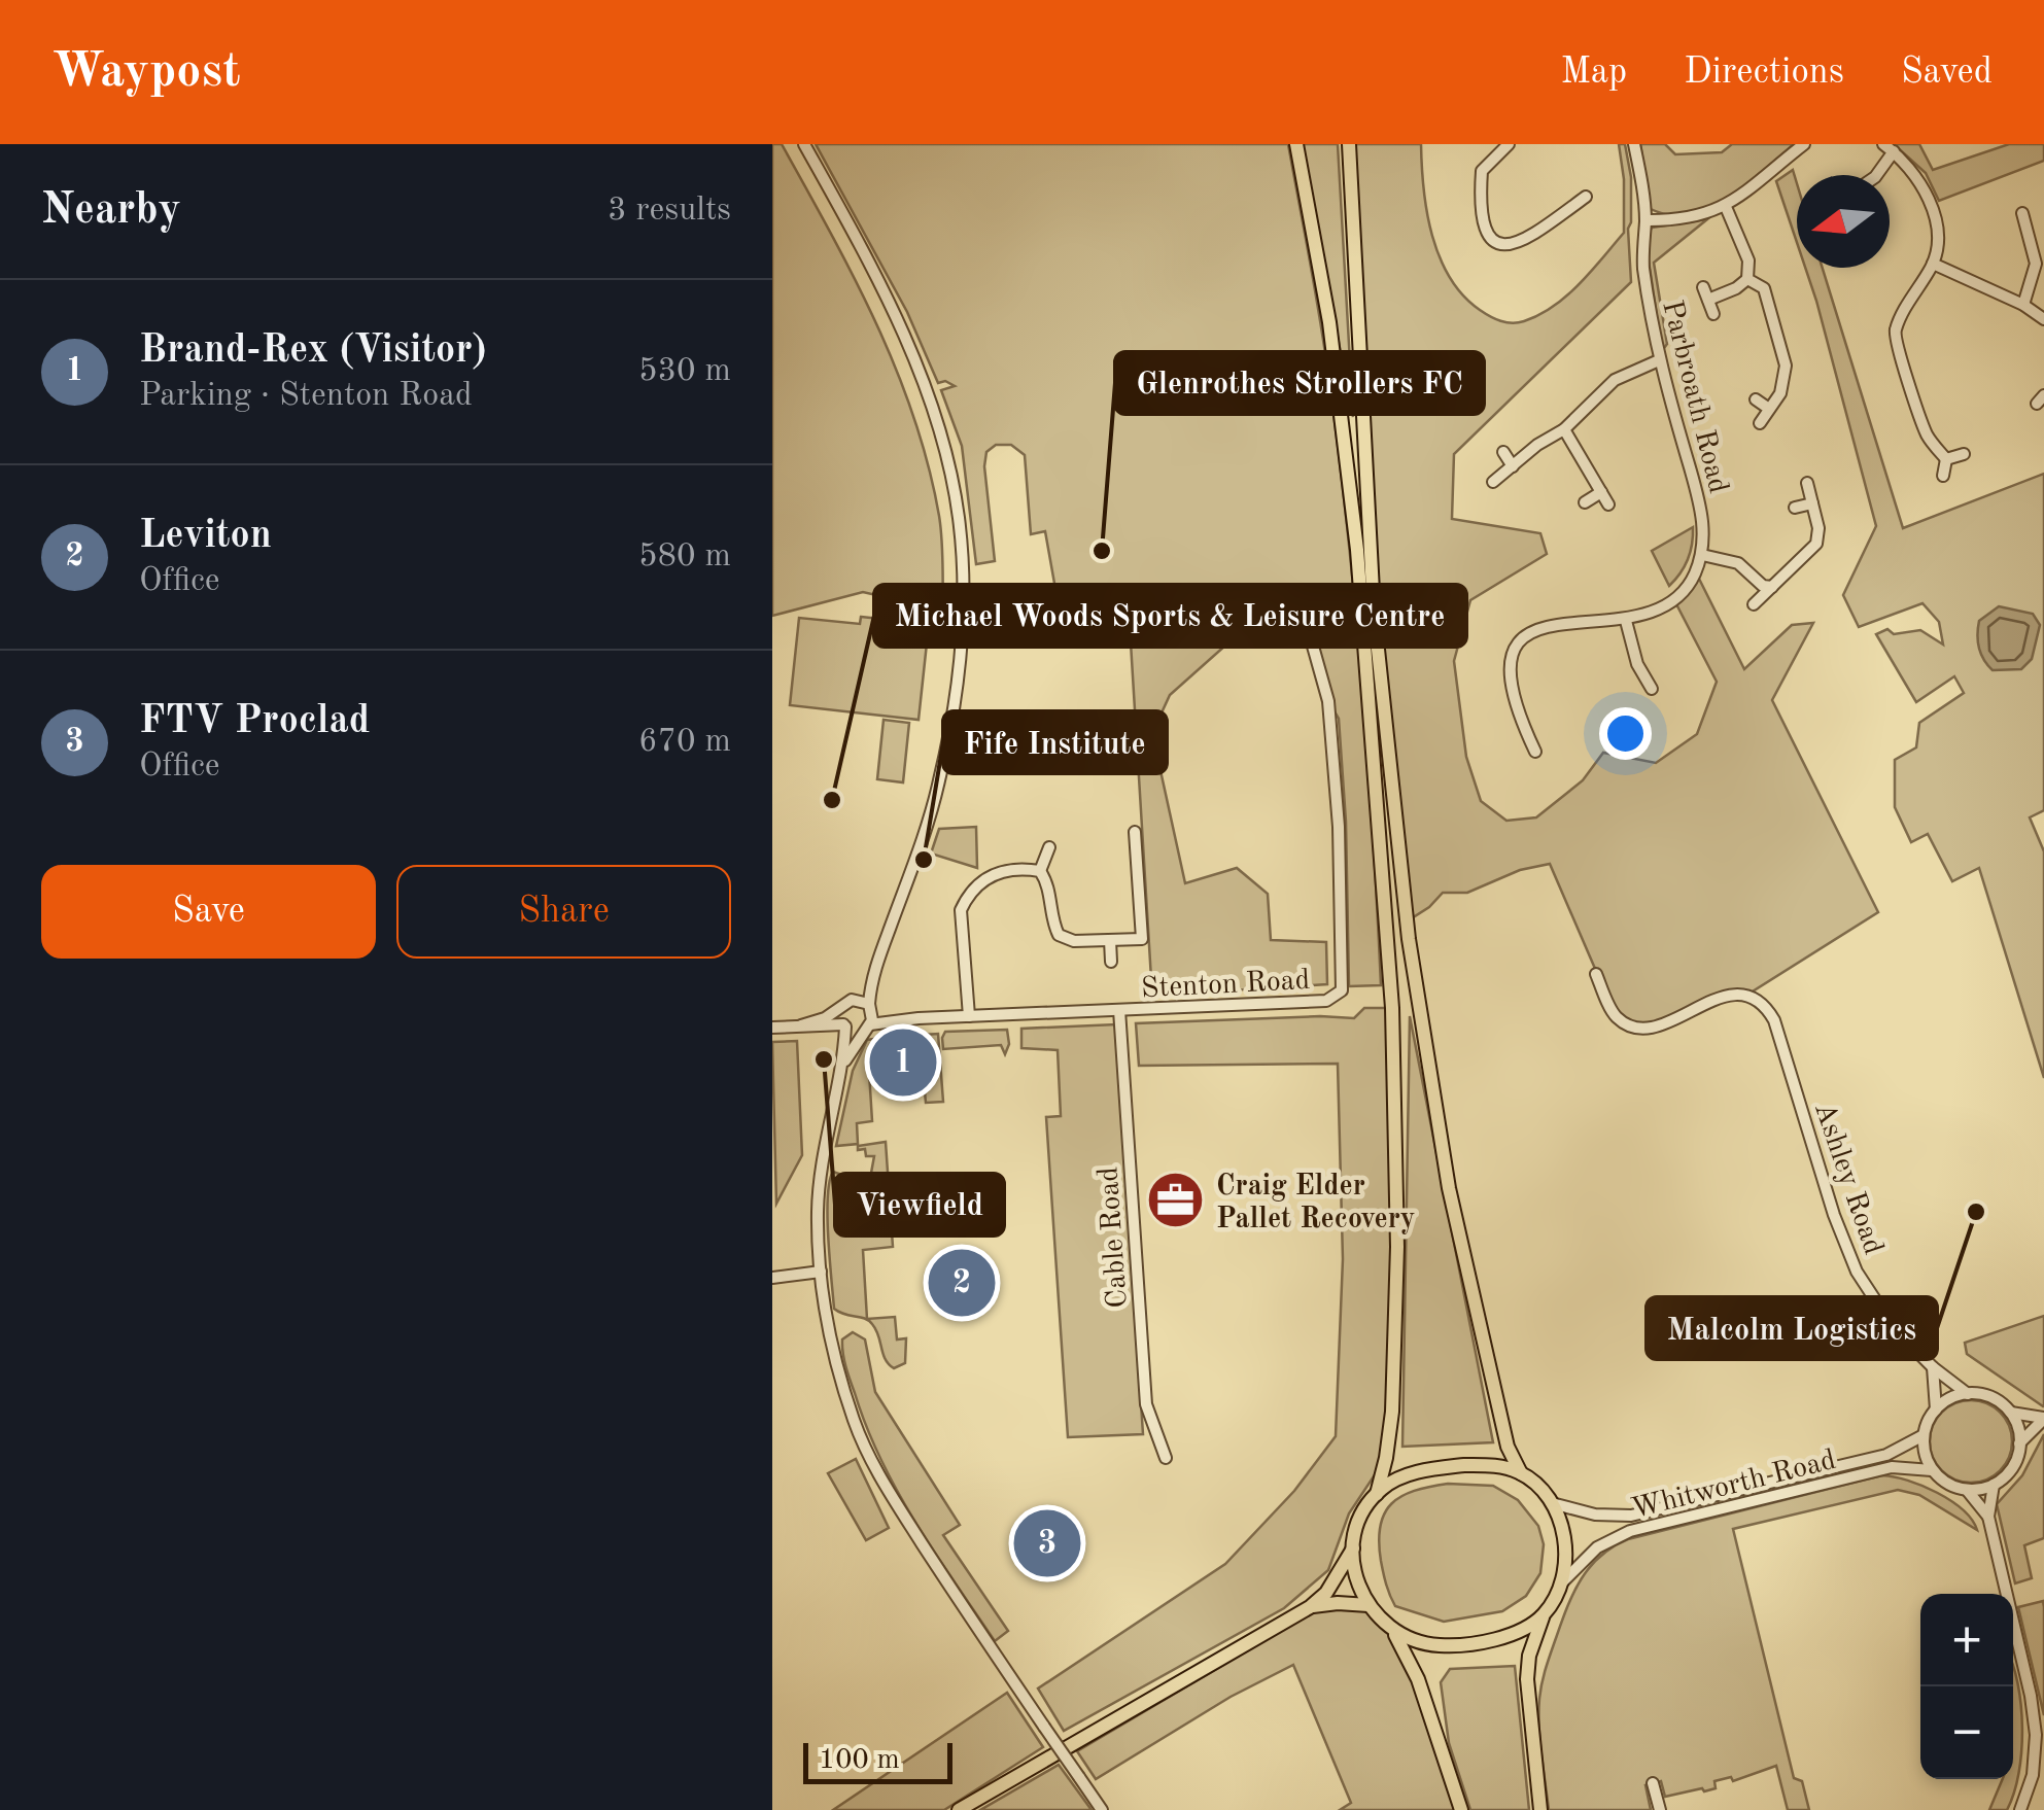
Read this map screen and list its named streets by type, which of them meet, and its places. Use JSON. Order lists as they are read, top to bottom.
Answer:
{
  "streets": {
    "street": [
      "Parbroath Road",
      "Stenton Road",
      "Ashley Road",
      "Cable Road",
      "Whitworth Road"
    ]
  },
  "crossings": [
    ["Stenton Road", "Cable Road"],
    ["Ashley Road", "Whitworth Road"]
  ],
  "places": {
    "other": [
      "Glenrothes Strollers FC",
      "Michael Woods Sports & Leisure Centre",
      "Fife Institute",
      "Viewfield",
      "Malcolm Logistics"
    ],
    "office": ["Craig Elder Pallet Recovery"]
  },
  "scale_bar": "100 m",
  "north": "left",
  "page": {
    "header": "Waypost",
    "nav": ["Map", "Directions", "Saved"],
    "heading": ["Nearby", "3 results"],
    "list": [
      {
        "mark": "1",
        "name": "Brand-Rex (Visitor)",
        "note": "Parking · Stenton Road",
        "value": "530 m"
      },
      {
        "mark": "2",
        "name": "Leviton",
        "note": "Office",
        "value": "580 m"
      },
      {
        "mark": "3",
        "name": "FTV Proclad",
        "note": "Office",
        "value": "670 m"
      }
    ],
    "buttons": ["Save", "Share"],
    "pins": ["1", "2", "3"],
    "map_buttons": ["+", "−"],
    "scale": "100 m"
  }
}
